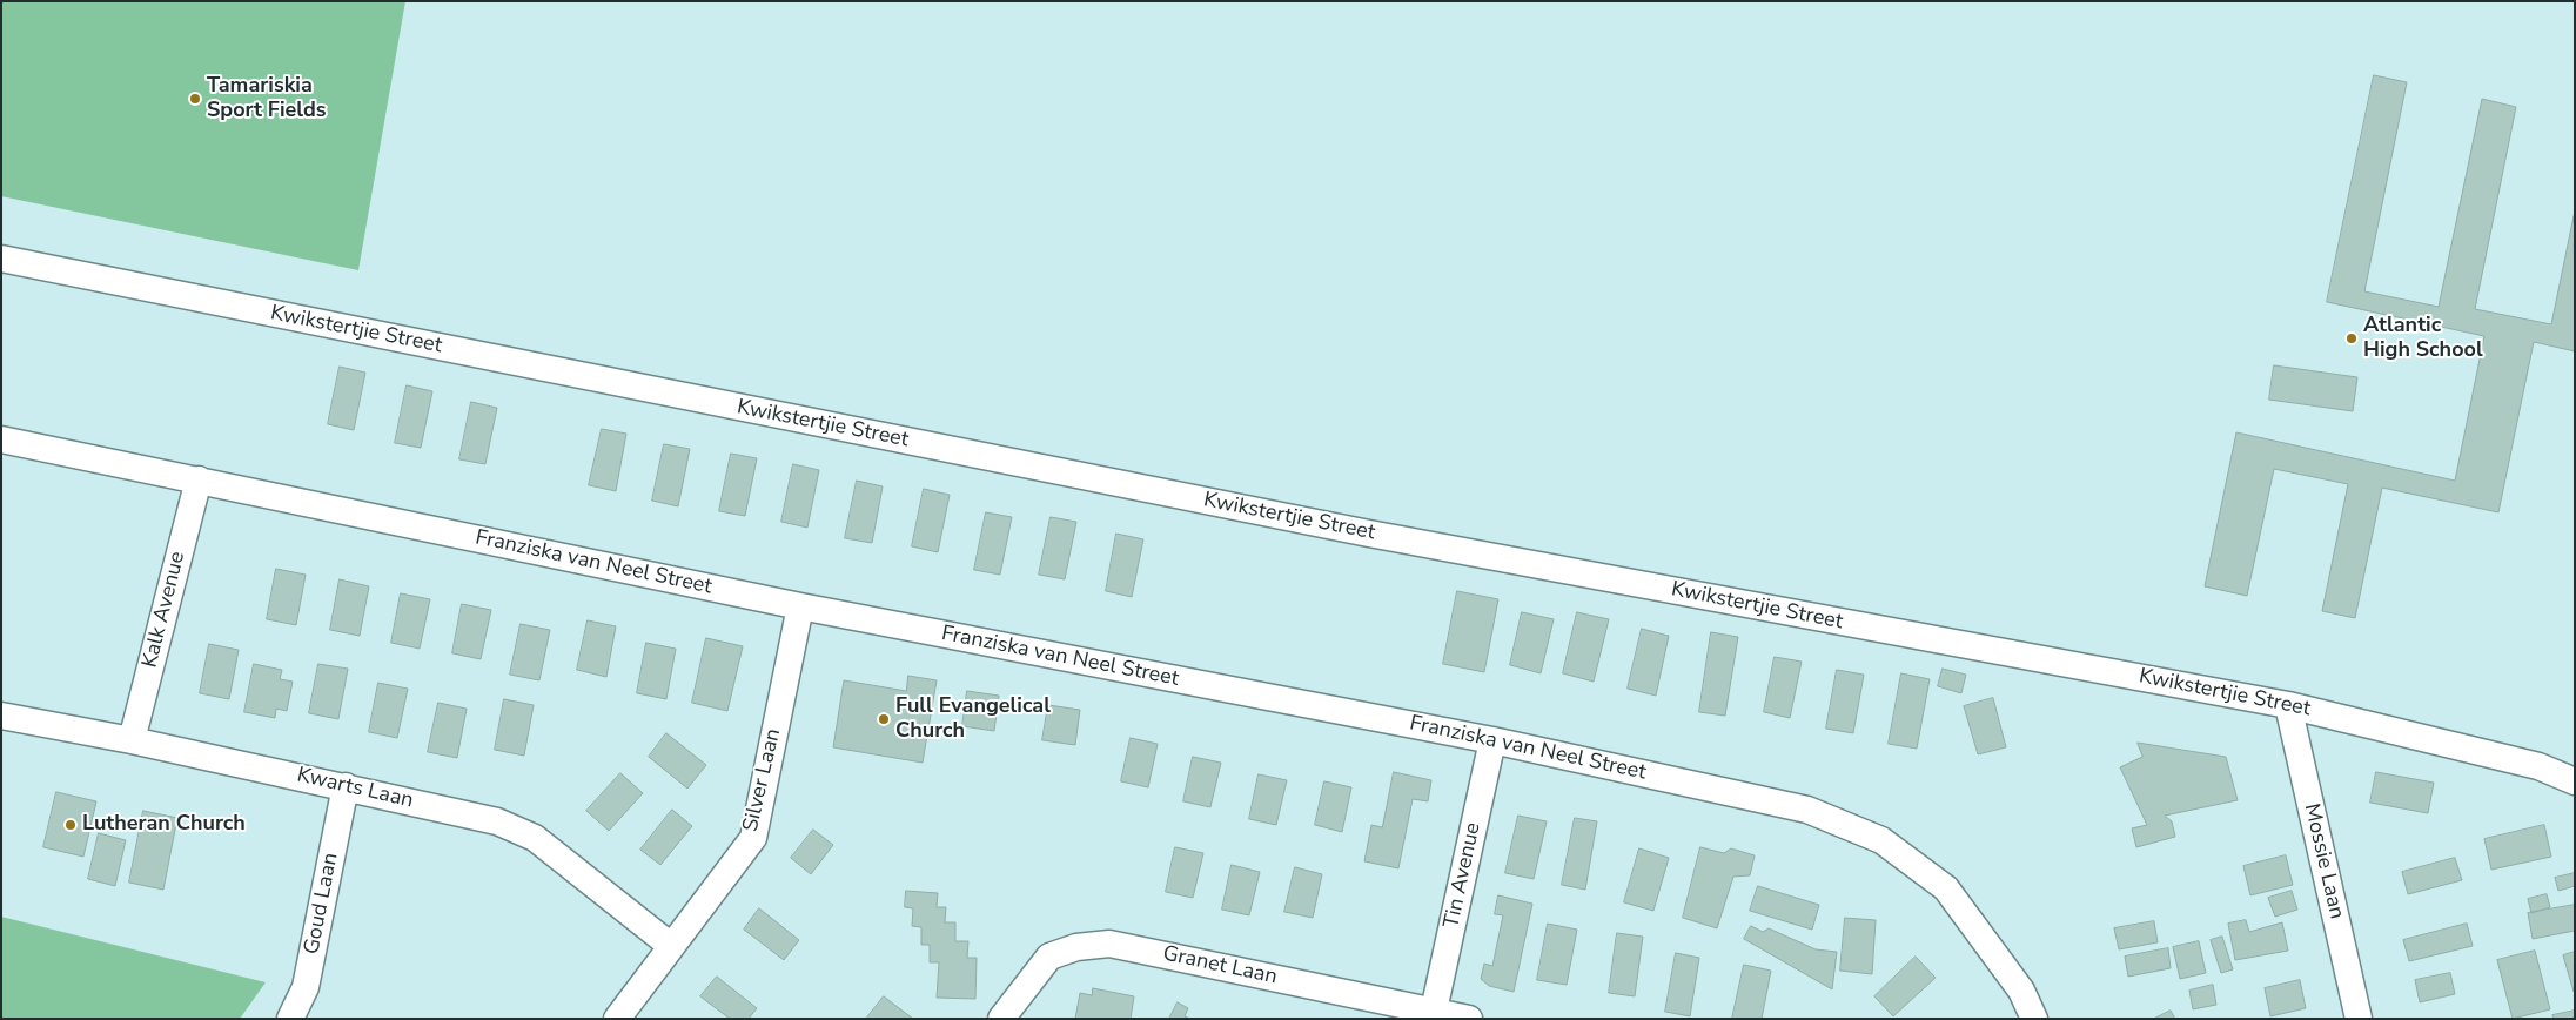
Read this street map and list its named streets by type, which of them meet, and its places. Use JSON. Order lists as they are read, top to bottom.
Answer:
{
  "streets": {
    "street": [
      "Kwikstertjie Street",
      "Franziska van Neel Street",
      "Kalk Avenue",
      "Silver Laan",
      "Kwarts Laan",
      "Mossie Laan",
      "Tin Avenue",
      "Goud Laan",
      "Granet Laan"
    ]
  },
  "crossings": [
    ["Kwikstertjie Street", "Mossie Laan"],
    ["Franziska van Neel Street", "Kalk Avenue"],
    ["Franziska van Neel Street", "Silver Laan"],
    ["Franziska van Neel Street", "Tin Avenue"],
    ["Kalk Avenue", "Kwarts Laan"],
    ["Silver Laan", "Kwarts Laan"],
    ["Kwarts Laan", "Goud Laan"],
    ["Tin Avenue", "Granet Laan"]
  ],
  "places": [
    "Tamariskia Sport Fields",
    "Atlantic High School",
    "Full Evangelical Church",
    "Lutheran Church"
  ]
}
